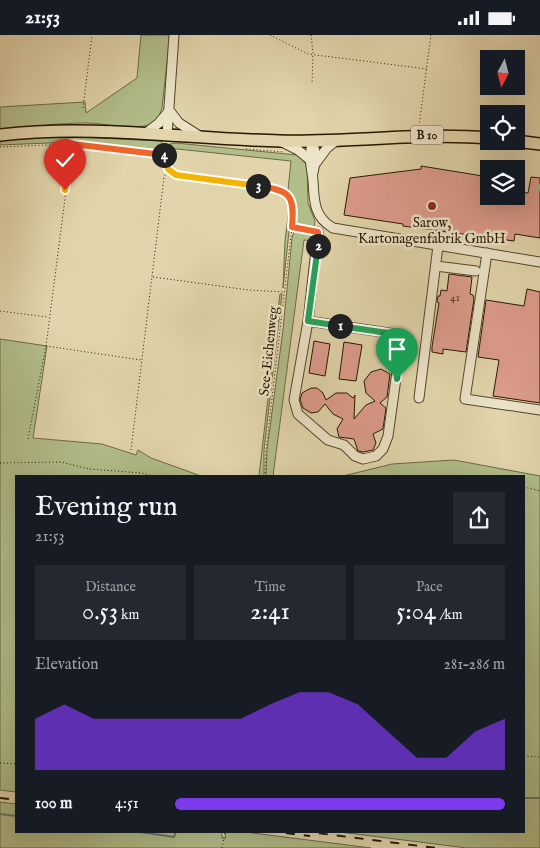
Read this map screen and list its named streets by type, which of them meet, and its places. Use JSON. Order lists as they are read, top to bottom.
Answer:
{
  "streets": {
    "main road": ["B 10"],
    "path": ["See-Eichenweg"]
  },
  "places": ["Sarow, Kartonagenfabrik GmbH"],
  "house_numbers": ["41"],
  "north": "bottom",
  "page": {
    "status": "21:53",
    "pins": [
      "4",
      "3",
      "2",
      "1"
    ],
    "heading": ["Evening run", "21:53"],
    "stats": [
      ["Distance", "0.53 km"],
      ["Time", "2:41"],
      ["Pace", "5:04 /km"]
    ],
    "chart": ["Elevation", "281–286 m"],
    "list": [
      {
        "name": "100 m",
        "note": "4:51"
      }
    ]
  }
}
